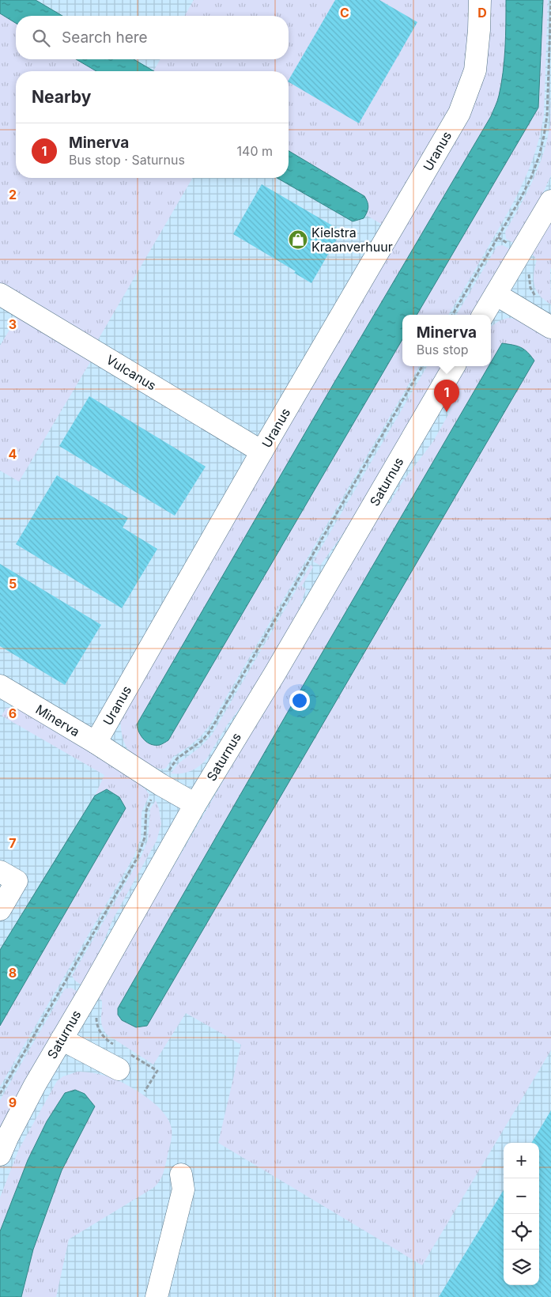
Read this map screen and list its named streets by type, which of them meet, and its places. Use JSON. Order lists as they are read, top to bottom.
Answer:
{
  "streets": {
    "street": [
      "Uranus",
      "Vulcanus",
      "Saturnus",
      "Minerva"
    ]
  },
  "crossings": [
    ["Uranus", "Vulcanus"],
    ["Uranus", "Minerva"]
  ],
  "places": {
    "shop": ["Kielstra Kraanverhuur"]
  },
  "page": {
    "search": "Search here",
    "heading": "Nearby",
    "list": [
      {
        "mark": "1",
        "name": "Minerva",
        "note": "Bus stop · Saturnus",
        "value": "140 m"
      }
    ],
    "popup": ["Minerva", "Bus stop"],
    "pins": "1",
    "map_buttons": ["+", "−"]
  },
  "grid": {
    "columns": ["C", "D"],
    "rows": [
      "2",
      "3",
      "4",
      "5",
      "6",
      "7",
      "8",
      "9"
    ]
  }
}
